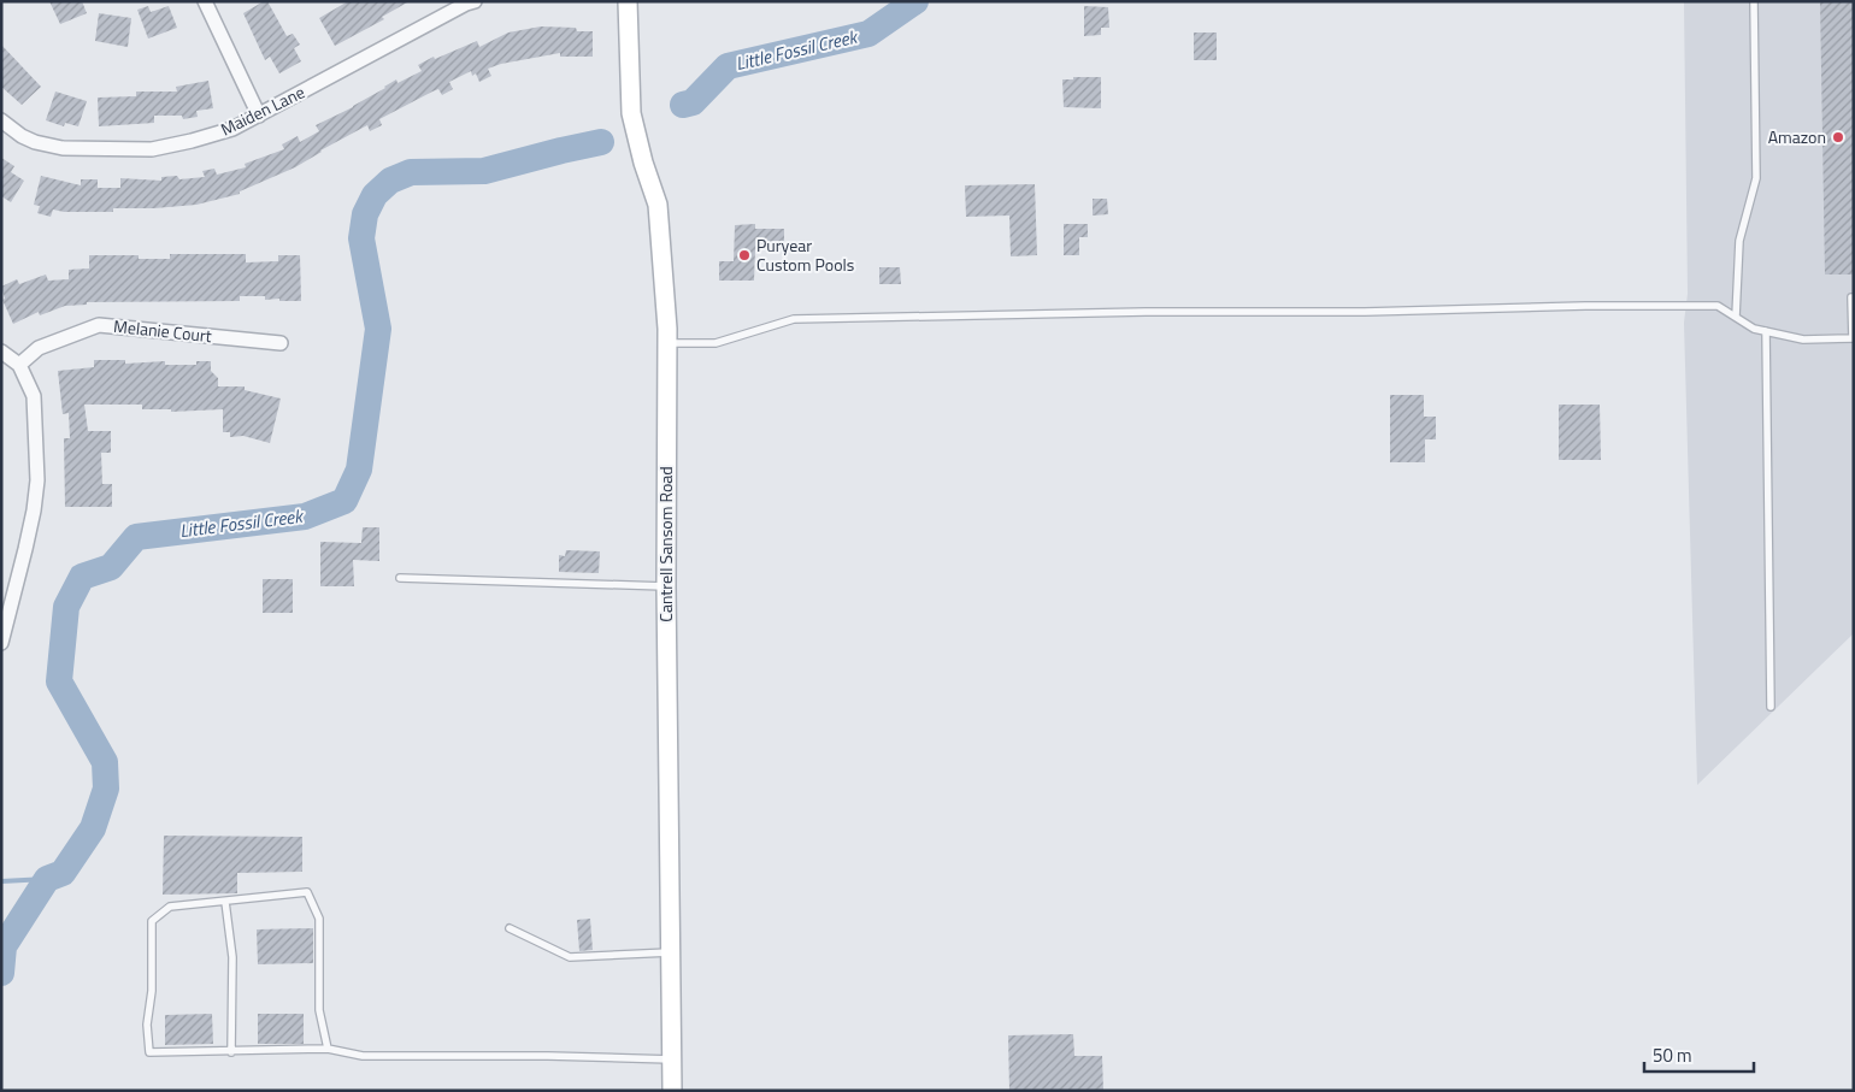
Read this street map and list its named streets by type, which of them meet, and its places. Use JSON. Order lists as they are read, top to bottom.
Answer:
{
  "streets": {
    "main road": ["Cantrell Sansom Road"],
    "street": ["Maiden Lane", "Melanie Court"]
  },
  "water": ["Little Fossil Creek"],
  "places": ["Amazon", "Puryear Custom Pools"],
  "scale_bar": "50 m"
}
